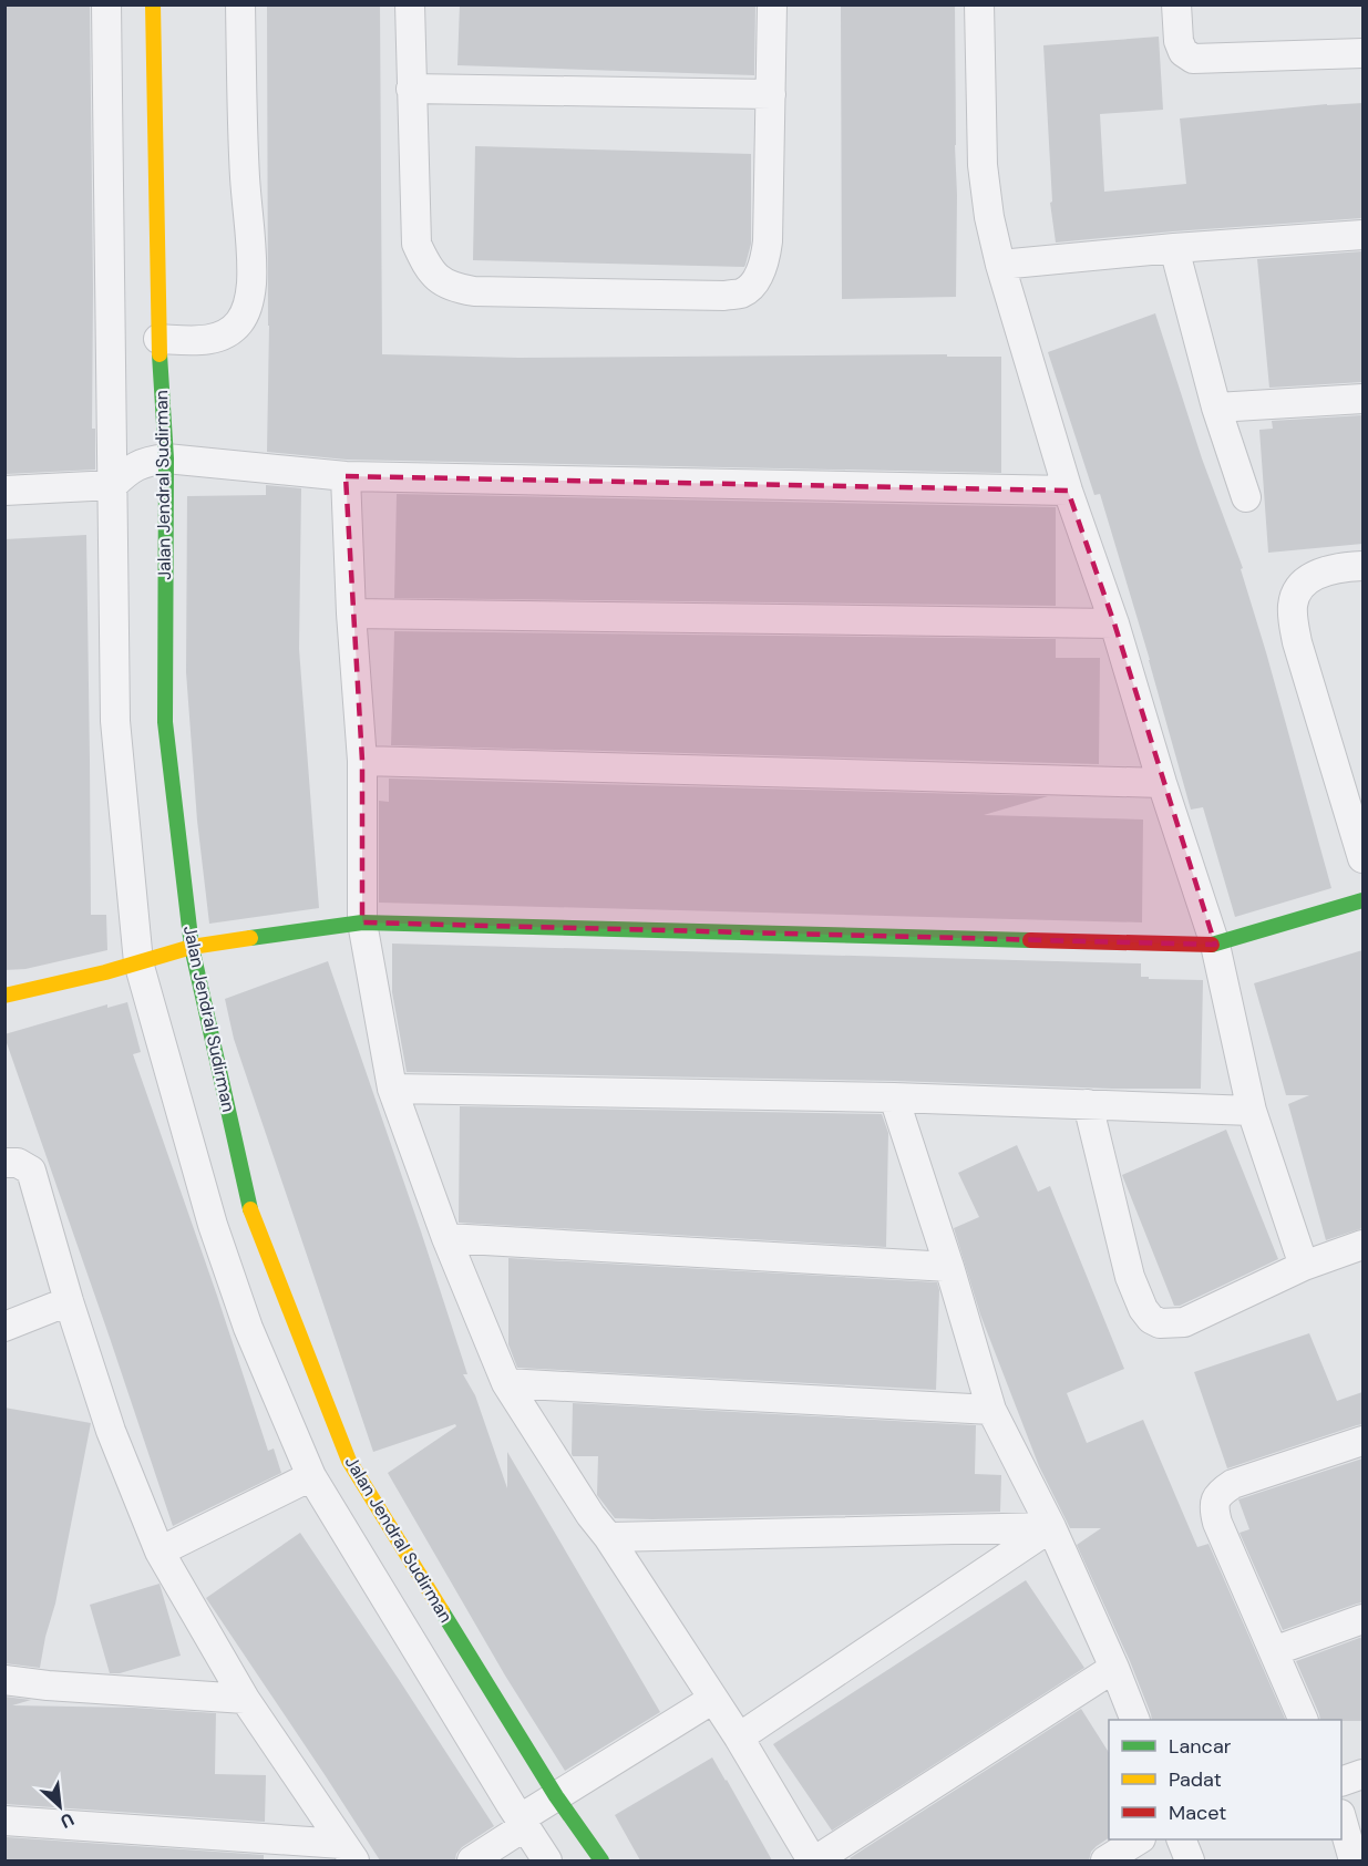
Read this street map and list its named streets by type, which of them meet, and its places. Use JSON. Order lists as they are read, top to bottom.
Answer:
{
  "streets": {
    "street": ["Jalan Jendral Sudirman"]
  },
  "legend": ["Lancar", "Padat", "Macet"],
  "north": "bottom right"
}
